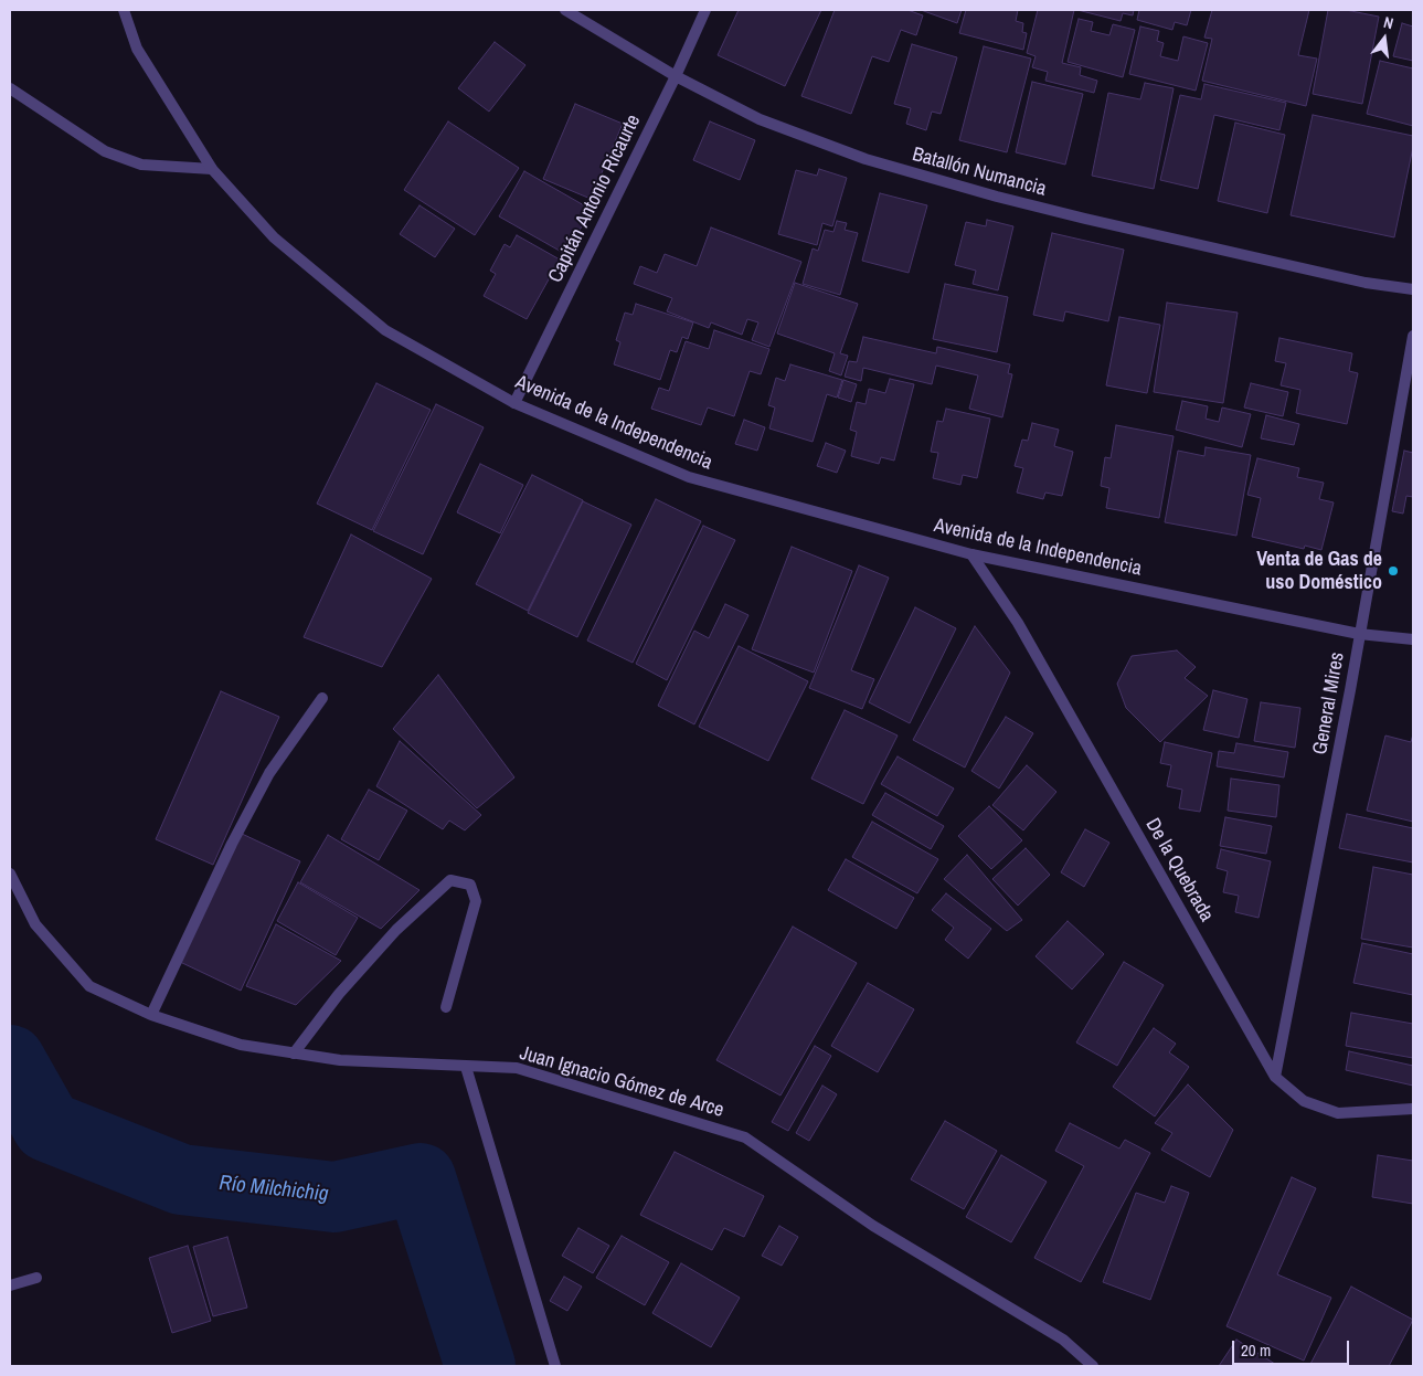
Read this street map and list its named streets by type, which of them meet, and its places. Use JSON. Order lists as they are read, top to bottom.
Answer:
{
  "streets": {
    "street": [
      "Batallón Numancia",
      "Capitán Antonio Ricaurte",
      "Avenida de la Independencia",
      "General Mires",
      "De la Quebrada",
      "Juan Ignacio Gómez de Arce"
    ]
  },
  "crossings": [
    ["Batallón Numancia", "Capitán Antonio Ricaurte"],
    ["Capitán Antonio Ricaurte", "Avenida de la Independencia"],
    ["Avenida de la Independencia", "General Mires"],
    ["Avenida de la Independencia", "De la Quebrada"],
    ["General Mires", "De la Quebrada"]
  ],
  "water": ["Río Milchichig"],
  "places": ["Venta de Gas de uso Doméstico"],
  "scale_bar": "20 m",
  "north": "top"
}
